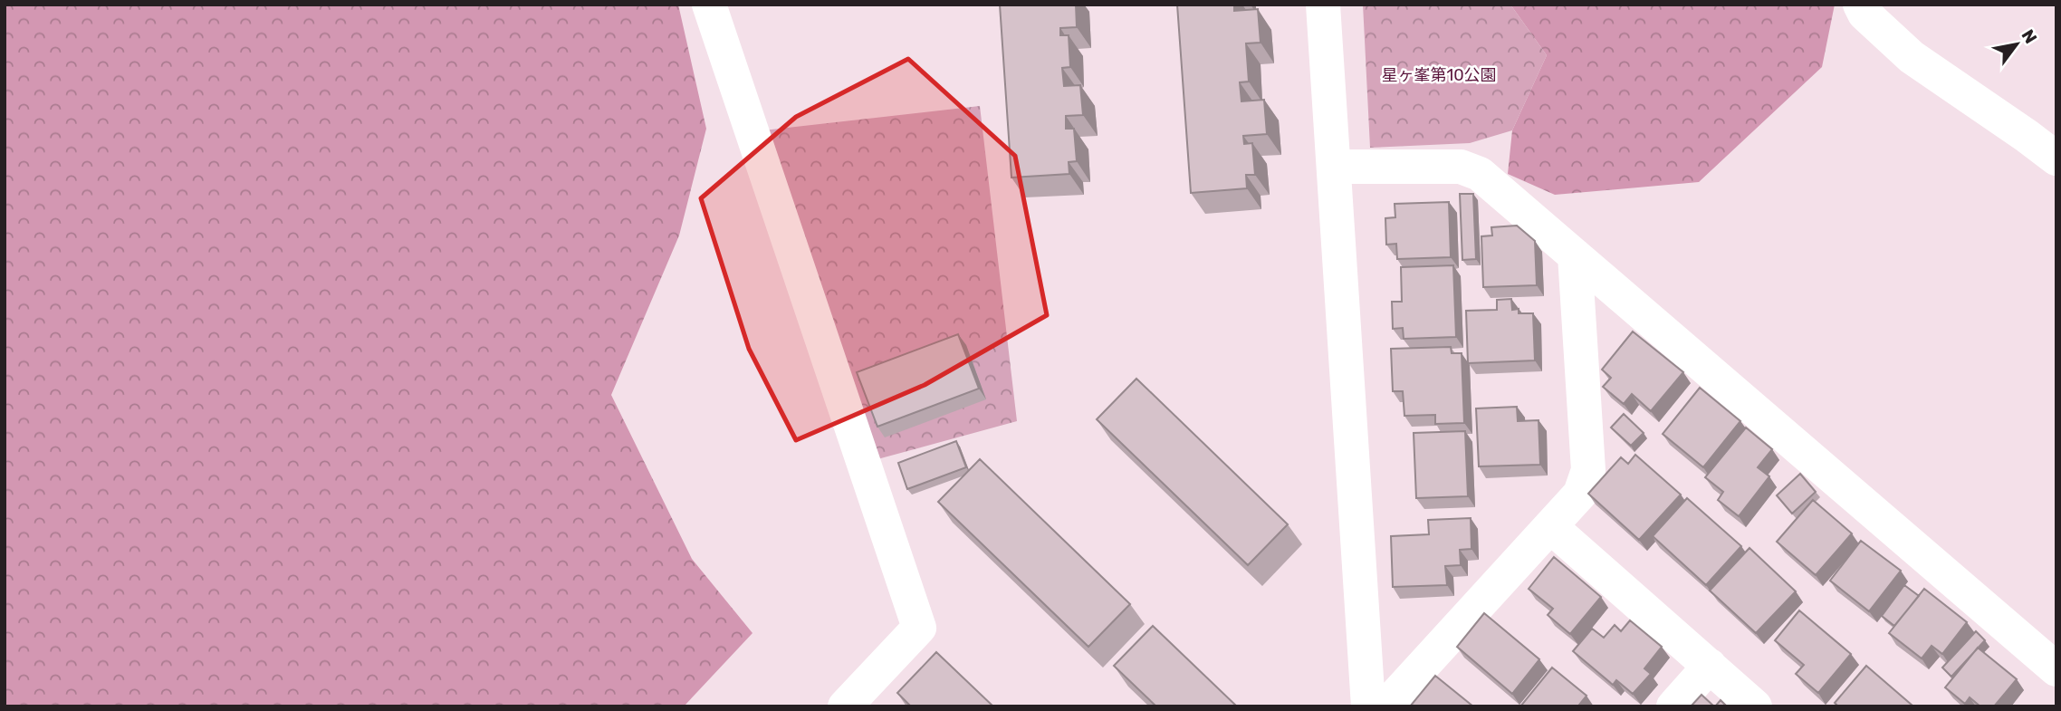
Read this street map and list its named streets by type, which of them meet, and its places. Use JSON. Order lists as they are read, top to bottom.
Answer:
{
  "parks": ["星ヶ峯第10公園"],
  "north": "top right"
}
